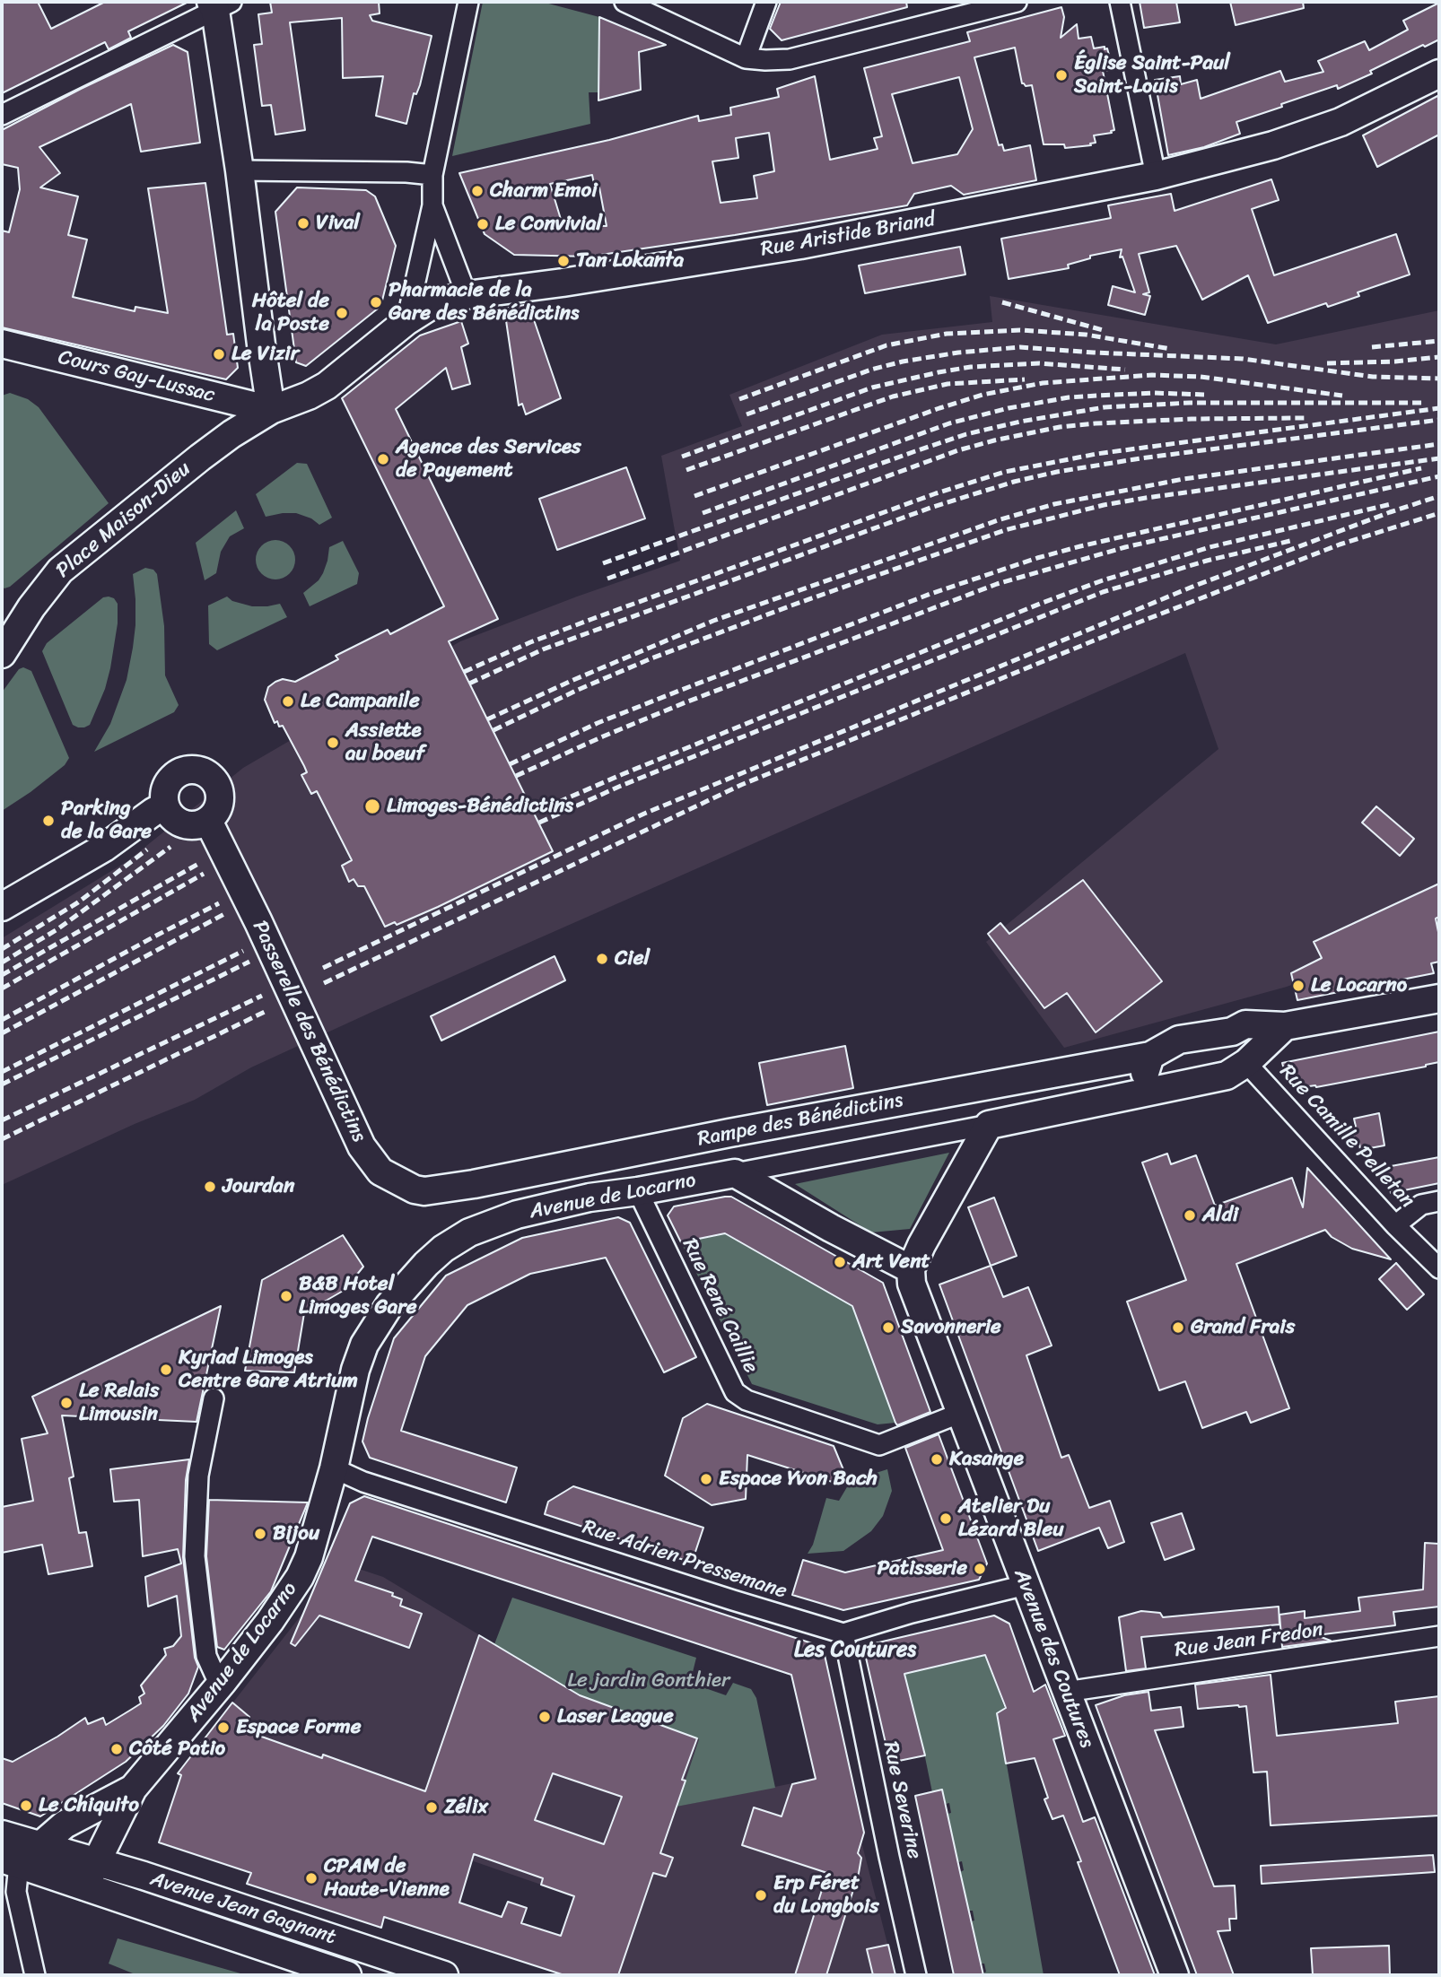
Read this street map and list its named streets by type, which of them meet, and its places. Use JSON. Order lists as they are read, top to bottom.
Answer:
{
  "streets": {
    "street": [
      "Rue Aristide Briand",
      "Cours Gay-Lussac",
      "Place Maison-Dieu",
      "Passerelle des Bénédictins",
      "Rampe des Bénédictins",
      "Rue Camille Pelletan",
      "Avenue de Locarno",
      "Rue René Caillie",
      "Rue Adrien Pressemane",
      "Rue Jean Fredon",
      "Avenue des Coutures",
      "Rue Severine",
      "Avenue Jean Gagnant"
    ]
  },
  "crossings": [
    ["Rue Aristide Briand", "Cours Gay-Lussac"],
    ["Rue Aristide Briand", "Place Maison-Dieu"],
    ["Cours Gay-Lussac", "Place Maison-Dieu"],
    ["Passerelle des Bénédictins", "Rampe des Bénédictins"],
    ["Rampe des Bénédictins", "Avenue de Locarno"],
    ["Rue Camille Pelletan", "Avenue de Locarno"],
    ["Avenue de Locarno", "Rue René Caillie"],
    ["Avenue de Locarno", "Rue Adrien Pressemane"],
    ["Avenue de Locarno", "Avenue Jean Gagnant"],
    ["Rue René Caillie", "Avenue des Coutures"],
    ["Rue Adrien Pressemane", "Rue Severine"],
    ["Rue Jean Fredon", "Avenue des Coutures"]
  ],
  "districts": ["Les Coutures"],
  "parks": ["Le jardin Gonthier"],
  "places": [
    "Église Saint-Paul Saint-Louis",
    "Charm Emoi",
    "Vival",
    "Le Convivial",
    "Tan Lokanta",
    "Pharmacie de la Gare des Bénédictins",
    "Hôtel de la Poste",
    "Le Vizir",
    "Agence des Services de Payement",
    "Le Campanile",
    "Assiette au boeuf",
    "Limoges-Bénédictins",
    "Parking de la Gare",
    "Ciel",
    "Le Locarno",
    "Jourdan",
    "Aldi",
    "Art Vent",
    "B&B Hotel Limoges Gare",
    "Savonnerie",
    "Grand Frais",
    "Kyriad Limoges Centre Gare Atrium",
    "Le Relais Limousin",
    "Kasange",
    "Espace Yvon Bach",
    "Atelier Du Lézard Bleu",
    "Bijou",
    "Patisserie",
    "Laser League",
    "Espace Forme",
    "Côté Patio",
    "Le Chiquito",
    "Zélix",
    "CPAM de Haute-Vienne",
    "Erp Féret du Longbois"
  ]
}
